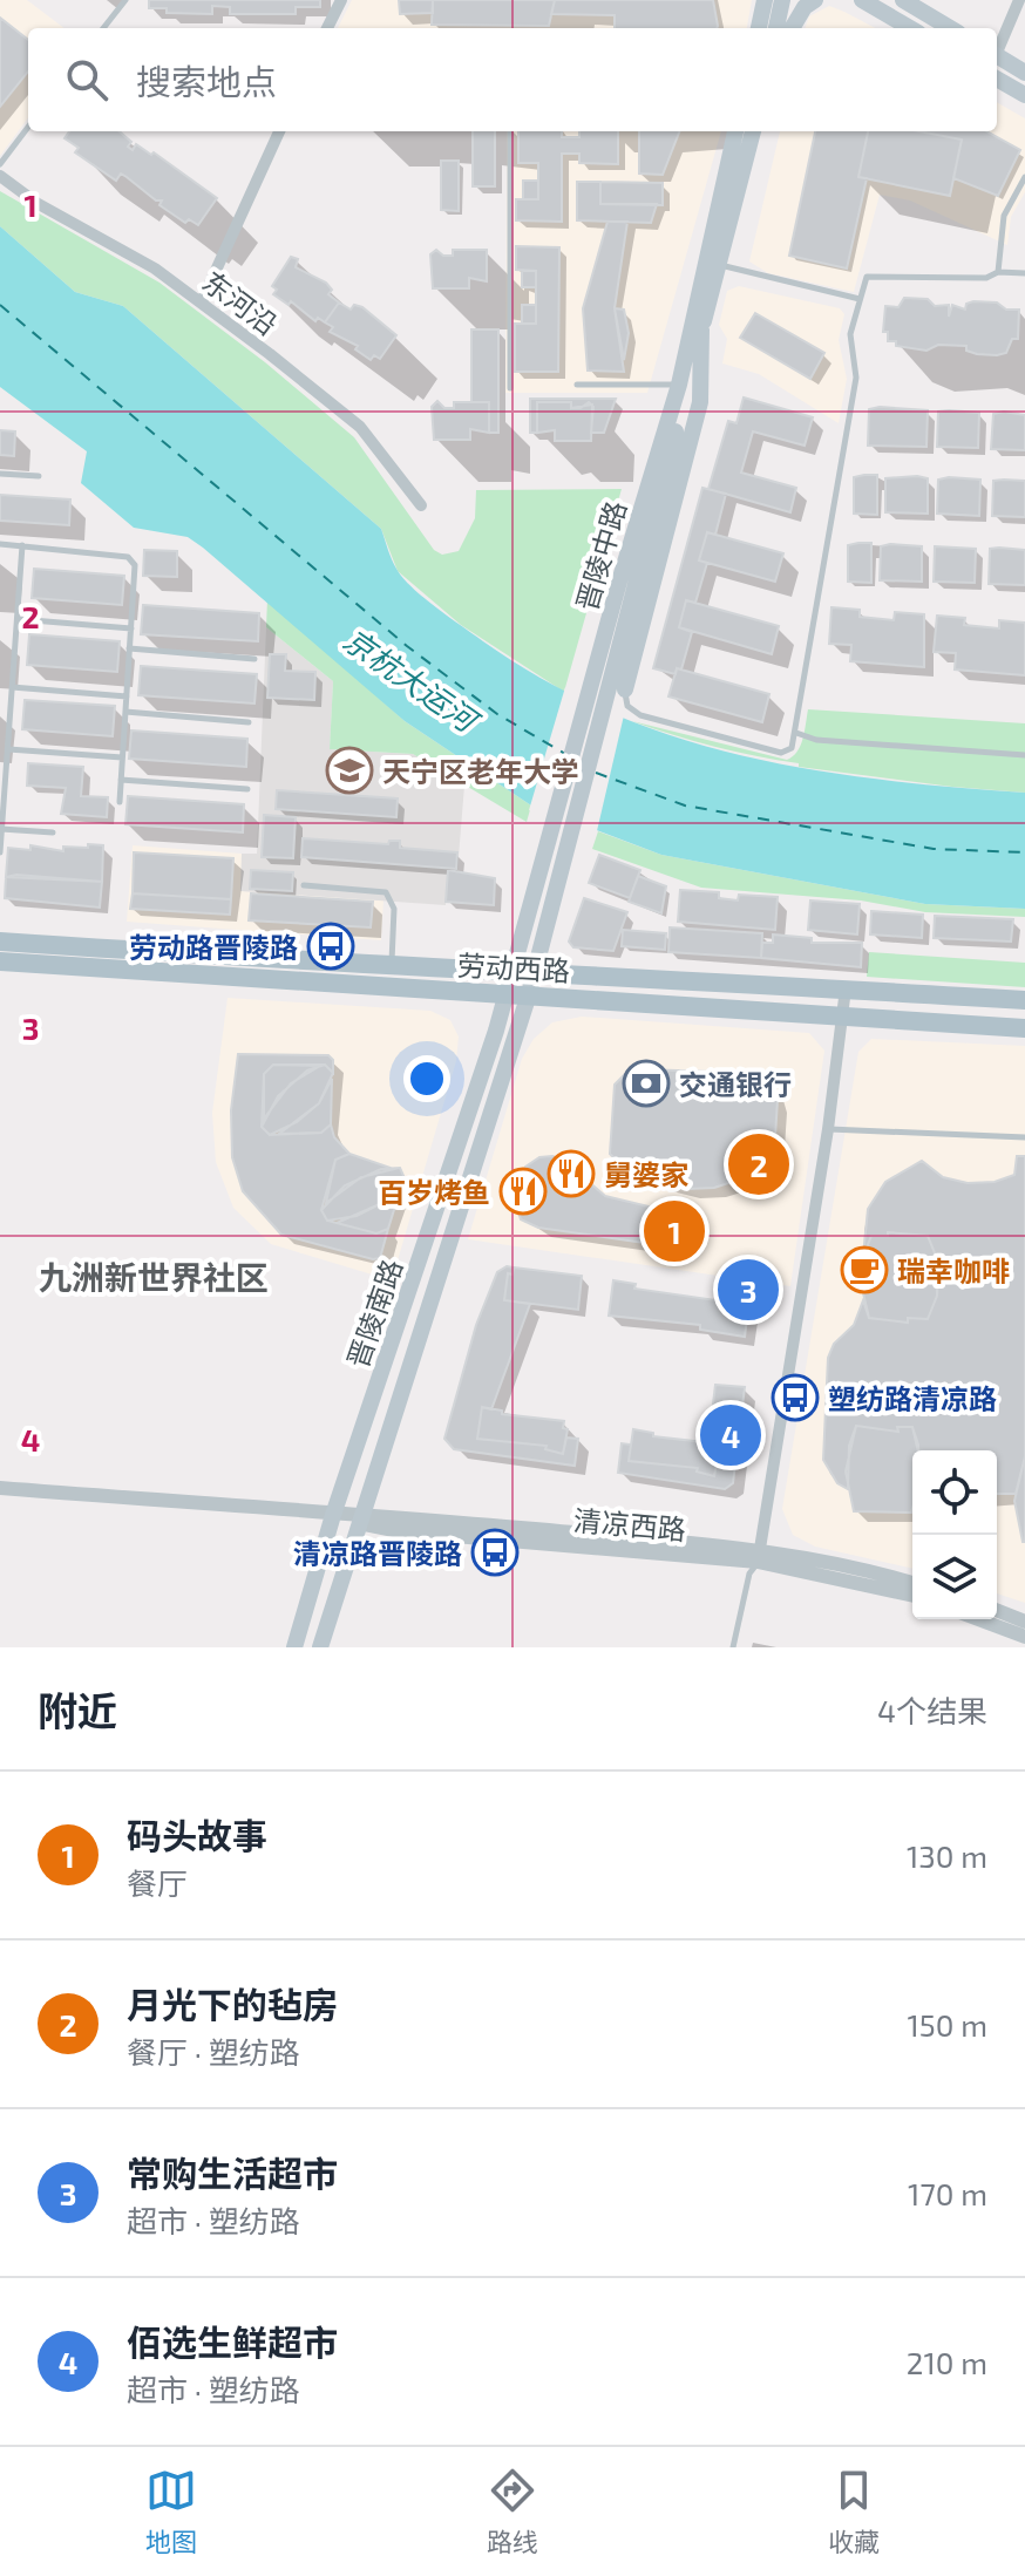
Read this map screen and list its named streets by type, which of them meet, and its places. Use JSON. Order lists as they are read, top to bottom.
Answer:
{
  "streets": {
    "main road": ["晋陵中路", "劳动西路", "晋陵南路"],
    "street": ["东河沿", "清凉西路"]
  },
  "crossings": [
    ["晋陵中路", "劳动西路"],
    ["晋陵中路", "晋陵南路"],
    ["劳动西路", "晋陵南路"],
    ["晋陵南路", "清凉西路"]
  ],
  "districts": ["九洲新世界社区"],
  "water": ["京杭大运河"],
  "places": {
    "school or university": ["天宁区老年大学"],
    "bus stop": ["劳动路晋陵路", "塑纺路清凉路", "清凉路晋陵路"],
    "bank": ["交通银行"],
    "restaurant": ["舅婆家", "百岁烤鱼"],
    "cafe": ["瑞幸咖啡"]
  },
  "page": {
    "search": "搜索地点",
    "pins": [
      "2",
      "1",
      "3",
      "4"
    ],
    "heading": ["附近", "4个结果"],
    "list": [
      {
        "mark": "1",
        "name": "码头故事",
        "note": "餐厅",
        "value": "130 m"
      },
      {
        "mark": "2",
        "name": "月光下的毡房",
        "note": "餐厅 · 塑纺路",
        "value": "150 m"
      },
      {
        "mark": "3",
        "name": "常购生活超市",
        "note": "超市 · 塑纺路",
        "value": "170 m"
      },
      {
        "mark": "4",
        "name": "佰选生鲜超市",
        "note": "超市 · 塑纺路",
        "value": "210 m"
      }
    ],
    "nav": ["地图", "路线", "收藏"]
  },
  "grid": {
    "rows": [
      "1",
      "2",
      "3",
      "4"
    ]
  }
}
